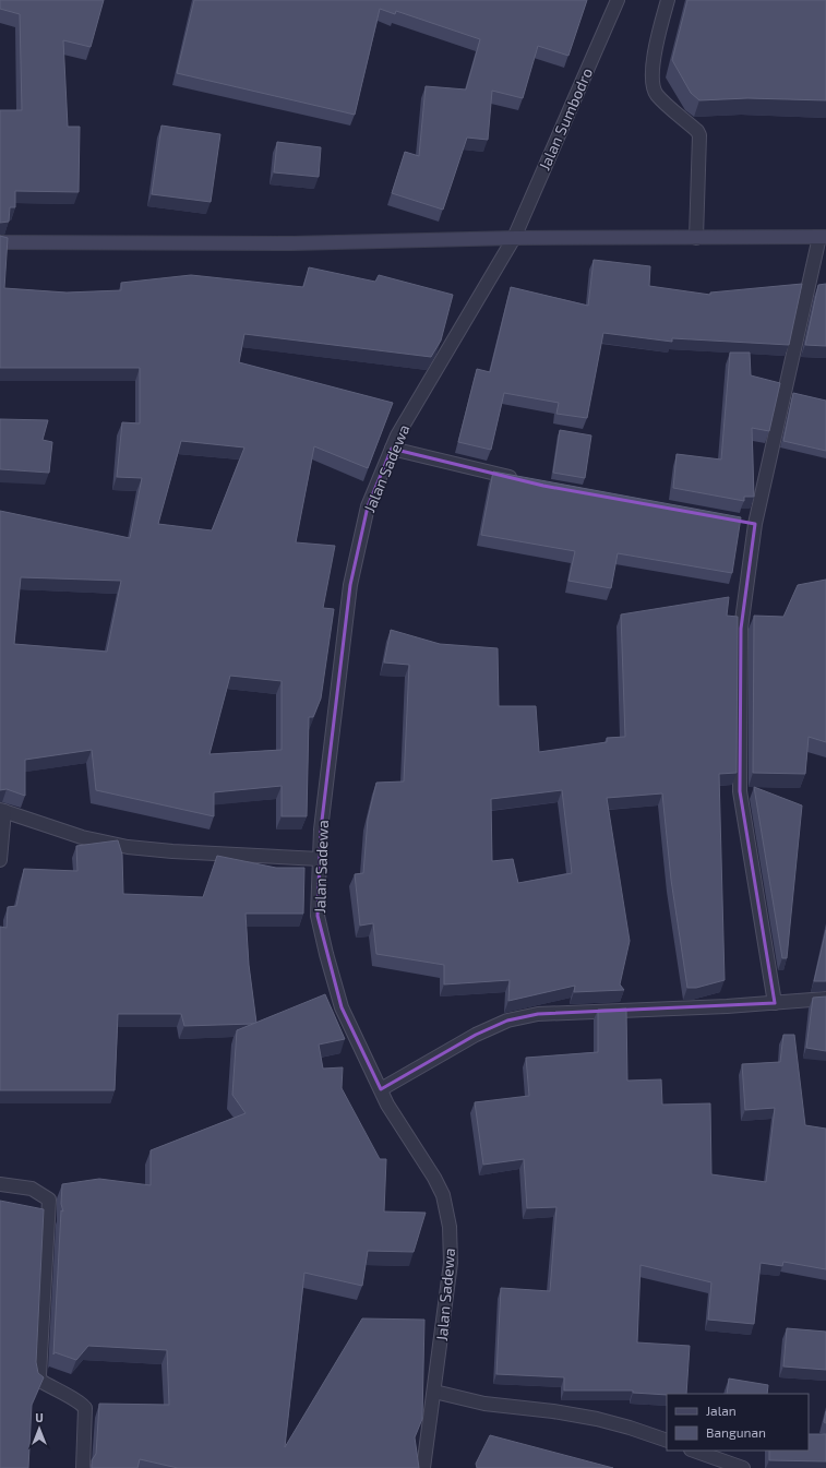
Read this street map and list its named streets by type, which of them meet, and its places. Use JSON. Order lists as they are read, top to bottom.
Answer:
{
  "streets": {
    "street": ["Jalan Sumbodro", "Jalan Sadewa"]
  },
  "crossings": [
    ["Jalan Sumbodro", "Jalan Sadewa"]
  ],
  "legend": ["Jalan", "Bangunan"],
  "north": "top"
}
